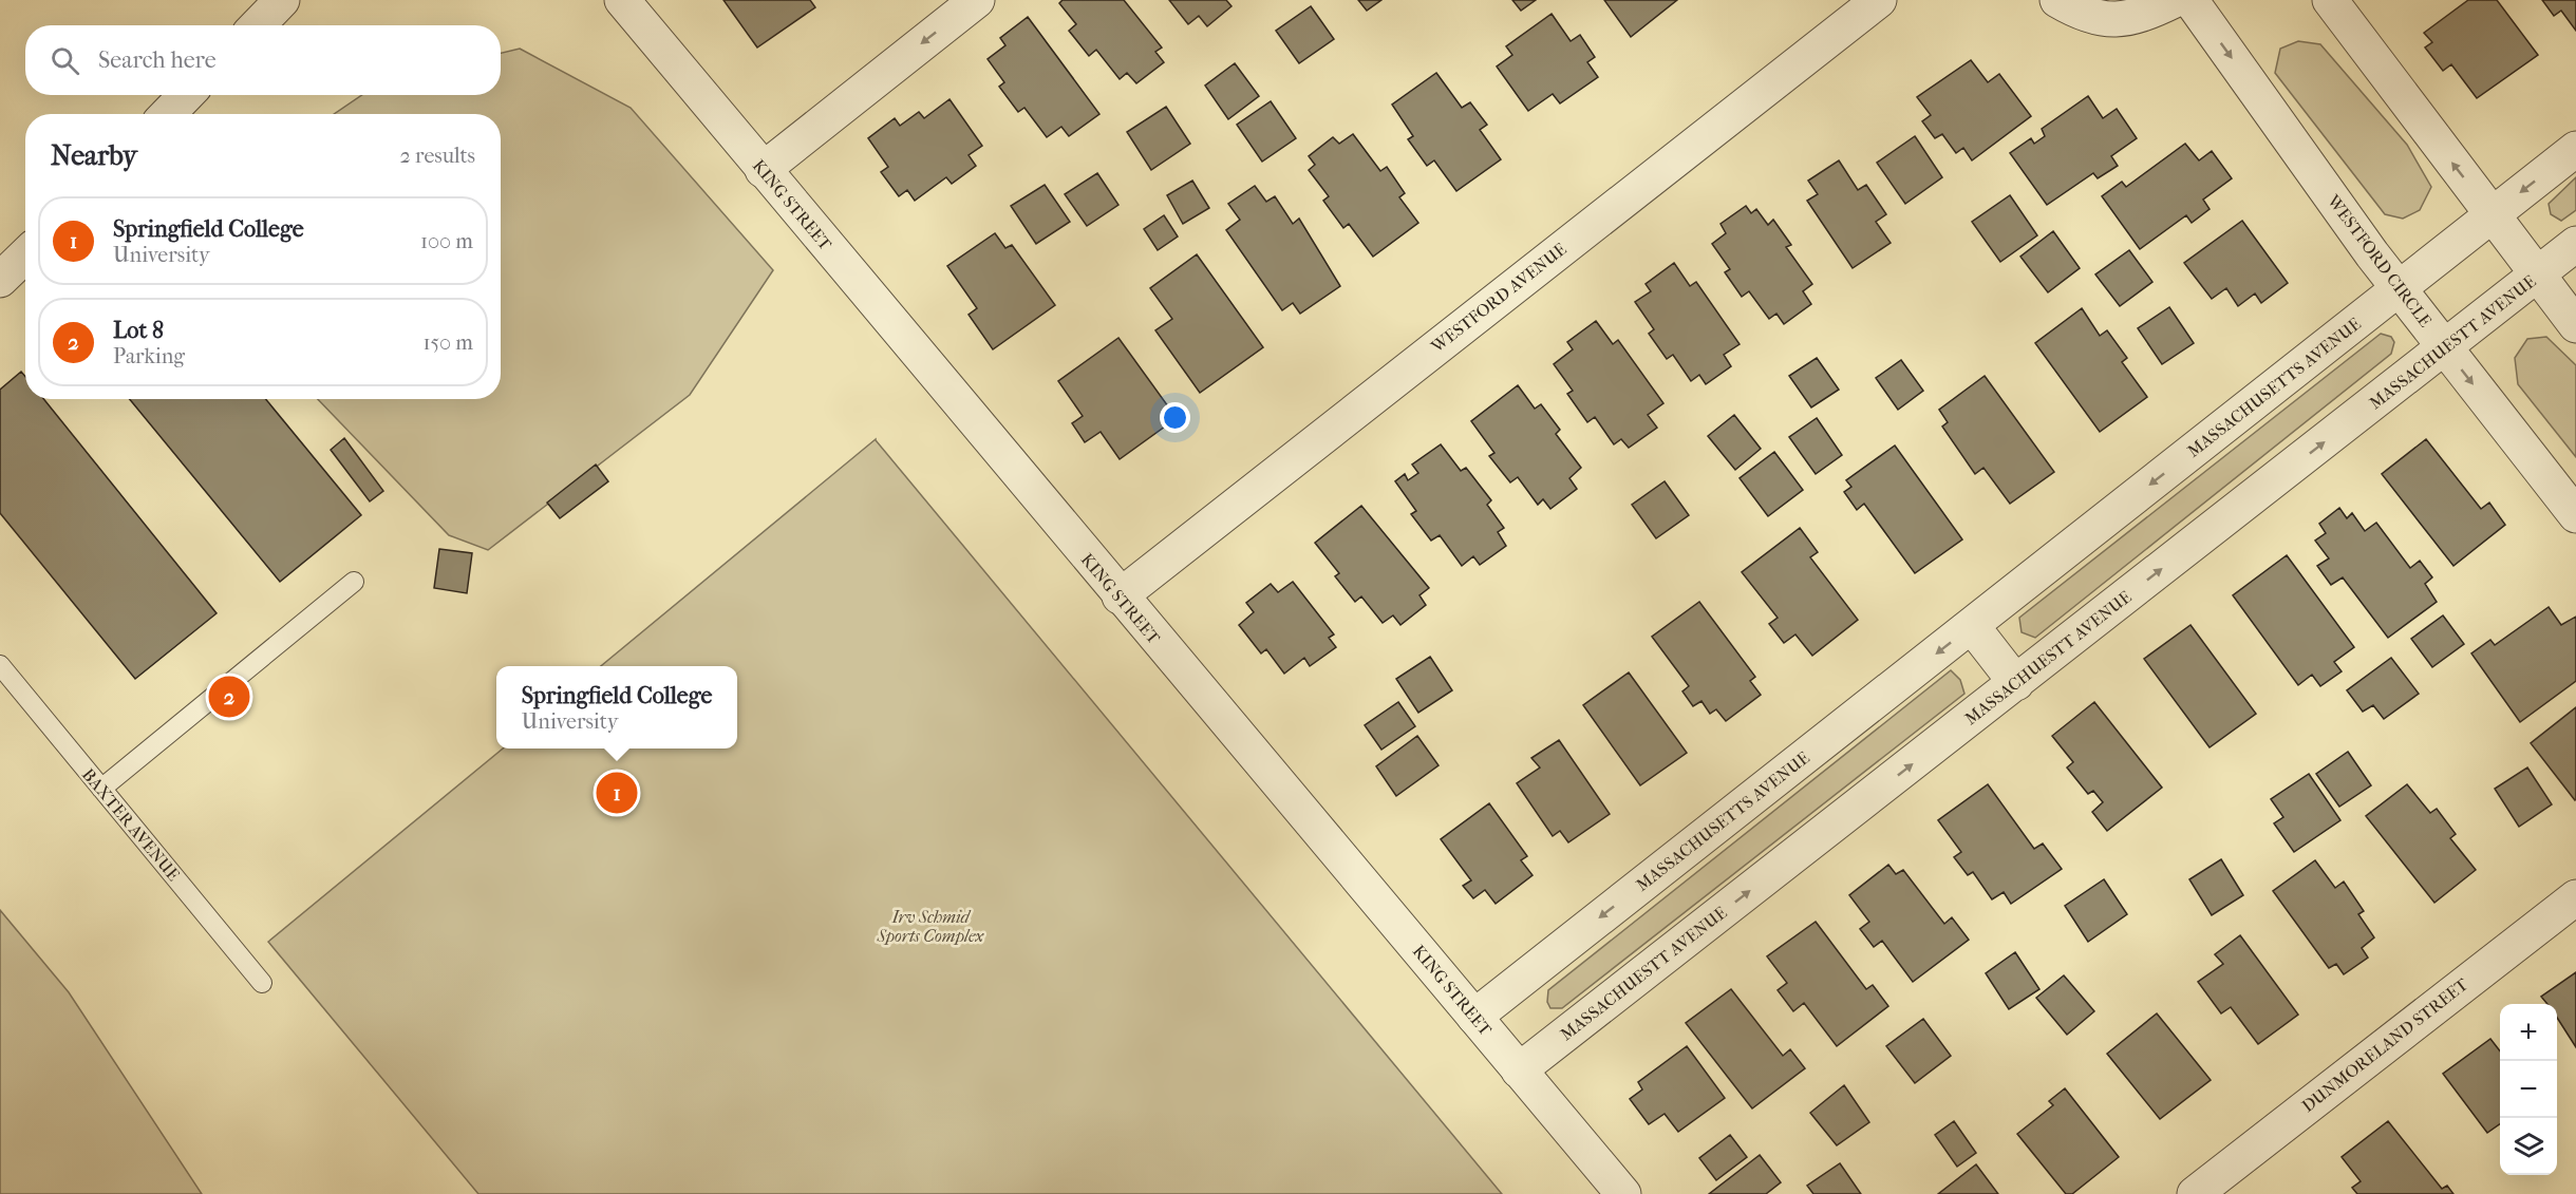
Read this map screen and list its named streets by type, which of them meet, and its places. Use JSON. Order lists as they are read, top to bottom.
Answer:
{
  "streets": {
    "street": [
      "KING STREET",
      "WESTFORD CIRCLE",
      "WESTFORD AVENUE",
      "MASSACHUESTT AVENUE",
      "MASSACHUSETTS AVENUE",
      "DUNMORELAND STREET"
    ],
    "lane": ["BAXTER AVENUE"]
  },
  "crossings": [
    ["KING STREET", "WESTFORD AVENUE"],
    ["KING STREET", "MASSACHUESTT AVENUE"],
    ["KING STREET", "MASSACHUSETTS AVENUE"],
    ["WESTFORD CIRCLE", "MASSACHUESTT AVENUE"],
    ["WESTFORD CIRCLE", "MASSACHUSETTS AVENUE"]
  ],
  "one_way": ["MASSACHUESTT AVENUE", "MASSACHUSETTS AVENUE"],
  "parks": ["Irv Schmid Sports Complex"],
  "page": {
    "search": "Search here",
    "heading": ["Nearby", "2 results"],
    "list": [
      {
        "mark": "1",
        "name": "Springfield College",
        "note": "University",
        "value": "100 m"
      },
      {
        "mark": "2",
        "name": "Lot 8",
        "note": "Parking",
        "value": "150 m"
      }
    ],
    "popup": ["Springfield College", "University"],
    "pins": ["2", "1"],
    "map_buttons": ["+", "−"]
  }
}
